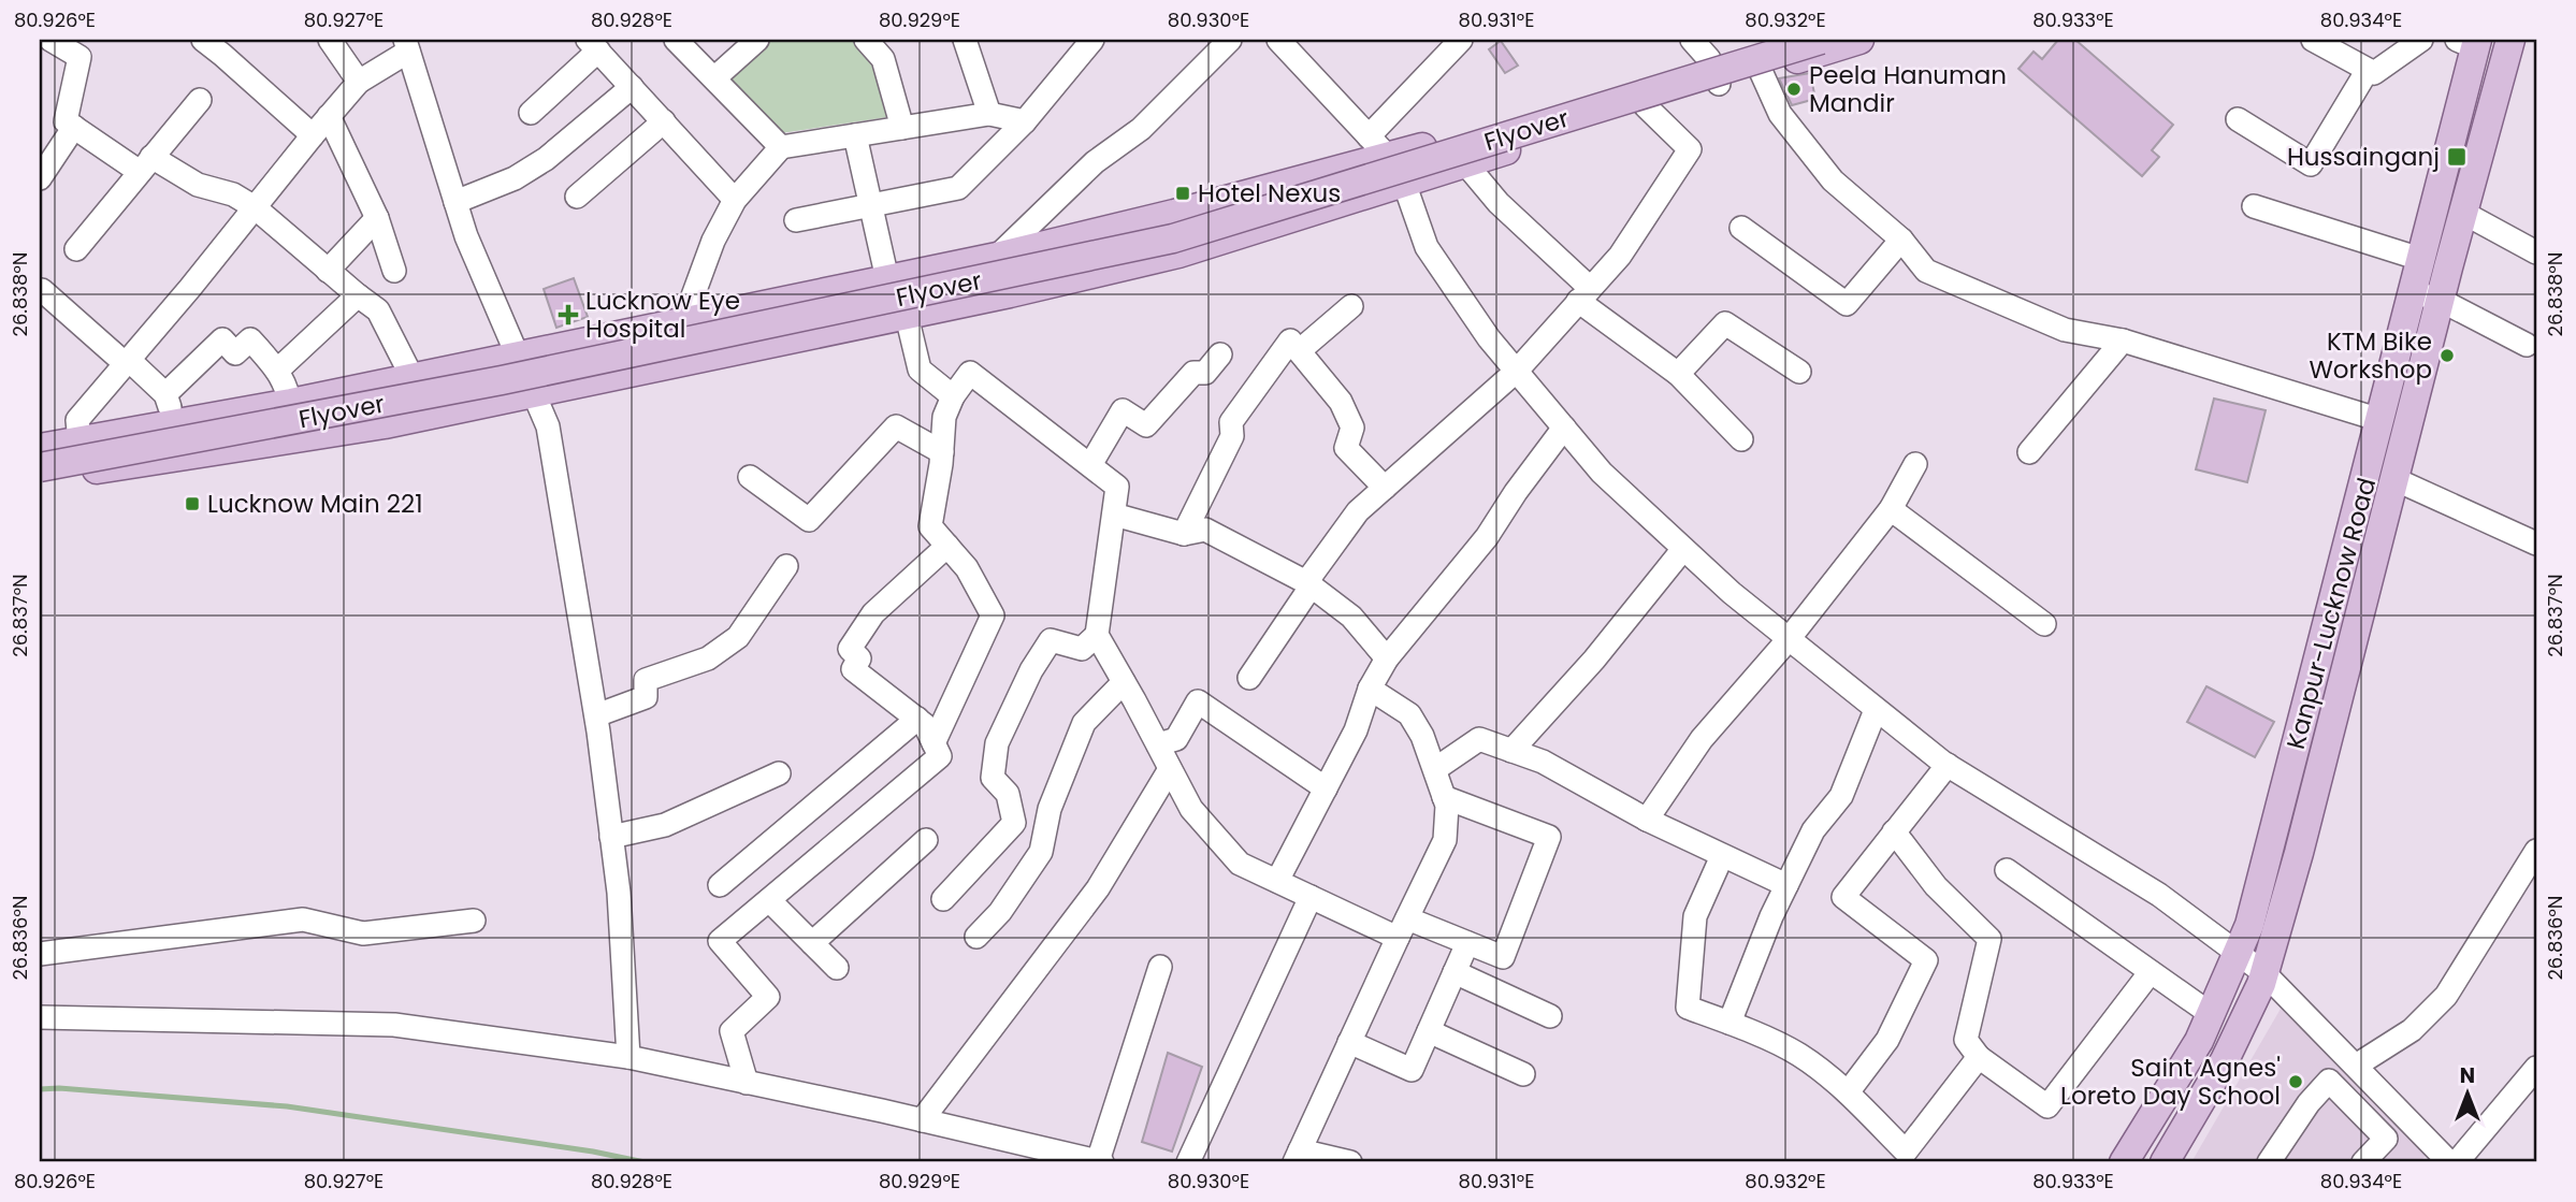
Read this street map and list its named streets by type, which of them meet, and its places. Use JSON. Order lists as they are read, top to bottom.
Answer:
{
  "streets": {
    "main road": ["Flyover", "Kanpur-Lucknow Road"]
  },
  "places": {
    "other": ["Peela Hanuman Mandir", "KTM Bike Workshop", "Saint Agnes' Loreto Day School"],
    "transit": ["Hussainganj", "Hotel Nexus", "Lucknow Main 221"],
    "health": ["Lucknow Eye Hospital"]
  },
  "north": "top",
  "coordinates": [
    "80.926°E",
    "80.927°E",
    "80.928°E",
    "80.929°E",
    "80.930°E",
    "80.931°E",
    "80.932°E",
    "80.933°E",
    "80.934°E",
    "26.838°N",
    "26.837°N",
    "26.836°N"
  ]
}
